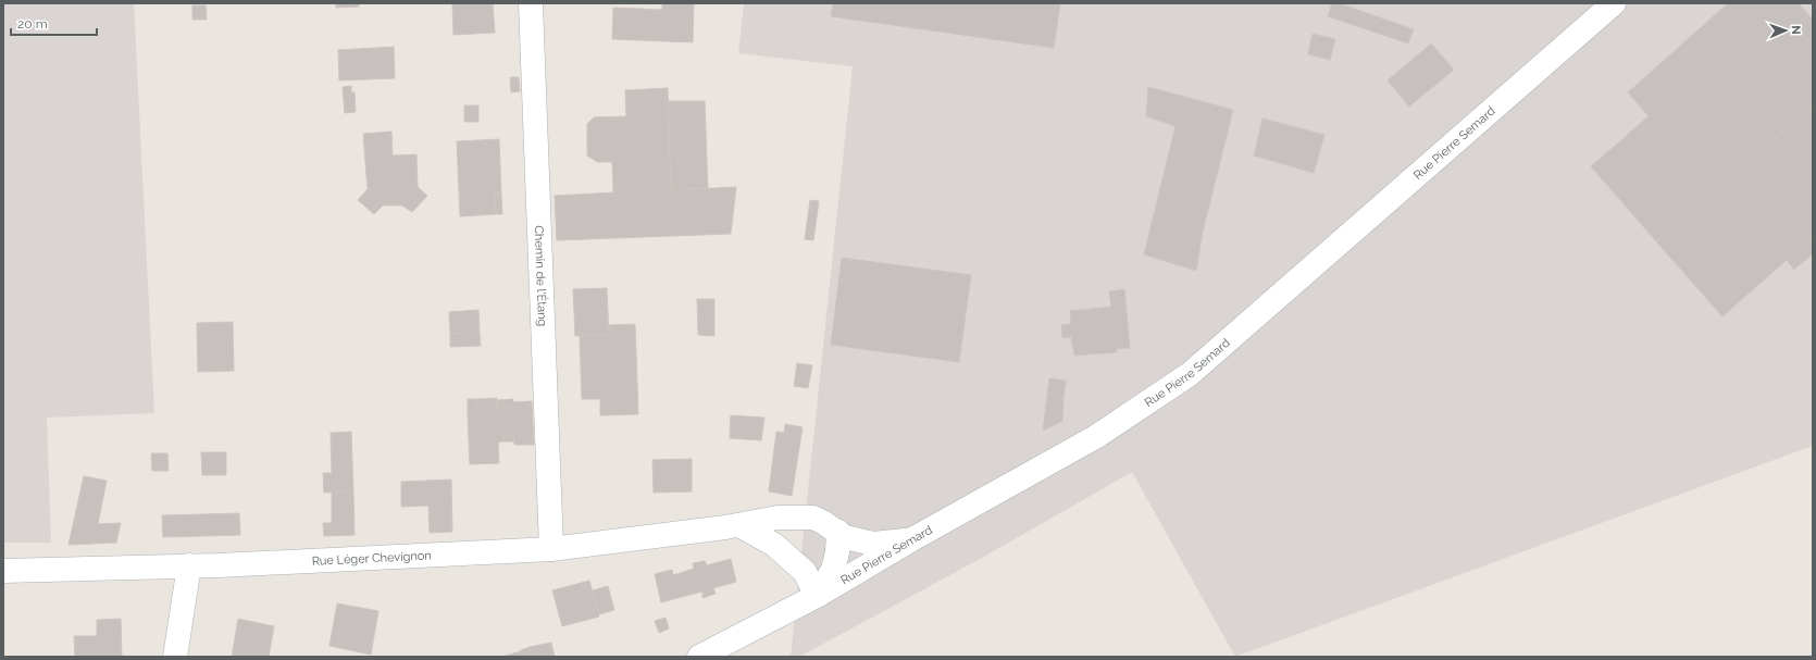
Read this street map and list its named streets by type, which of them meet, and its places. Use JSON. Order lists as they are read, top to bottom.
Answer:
{
  "streets": {
    "street": ["Rue Pierre Semard", "Chemin de l'Étang", "Rue Léger Chevignon"]
  },
  "crossings": [
    ["Rue Pierre Semard", "Rue Léger Chevignon"],
    ["Chemin de l'Étang", "Rue Léger Chevignon"]
  ],
  "scale_bar": "20 m",
  "north": "right"
}
